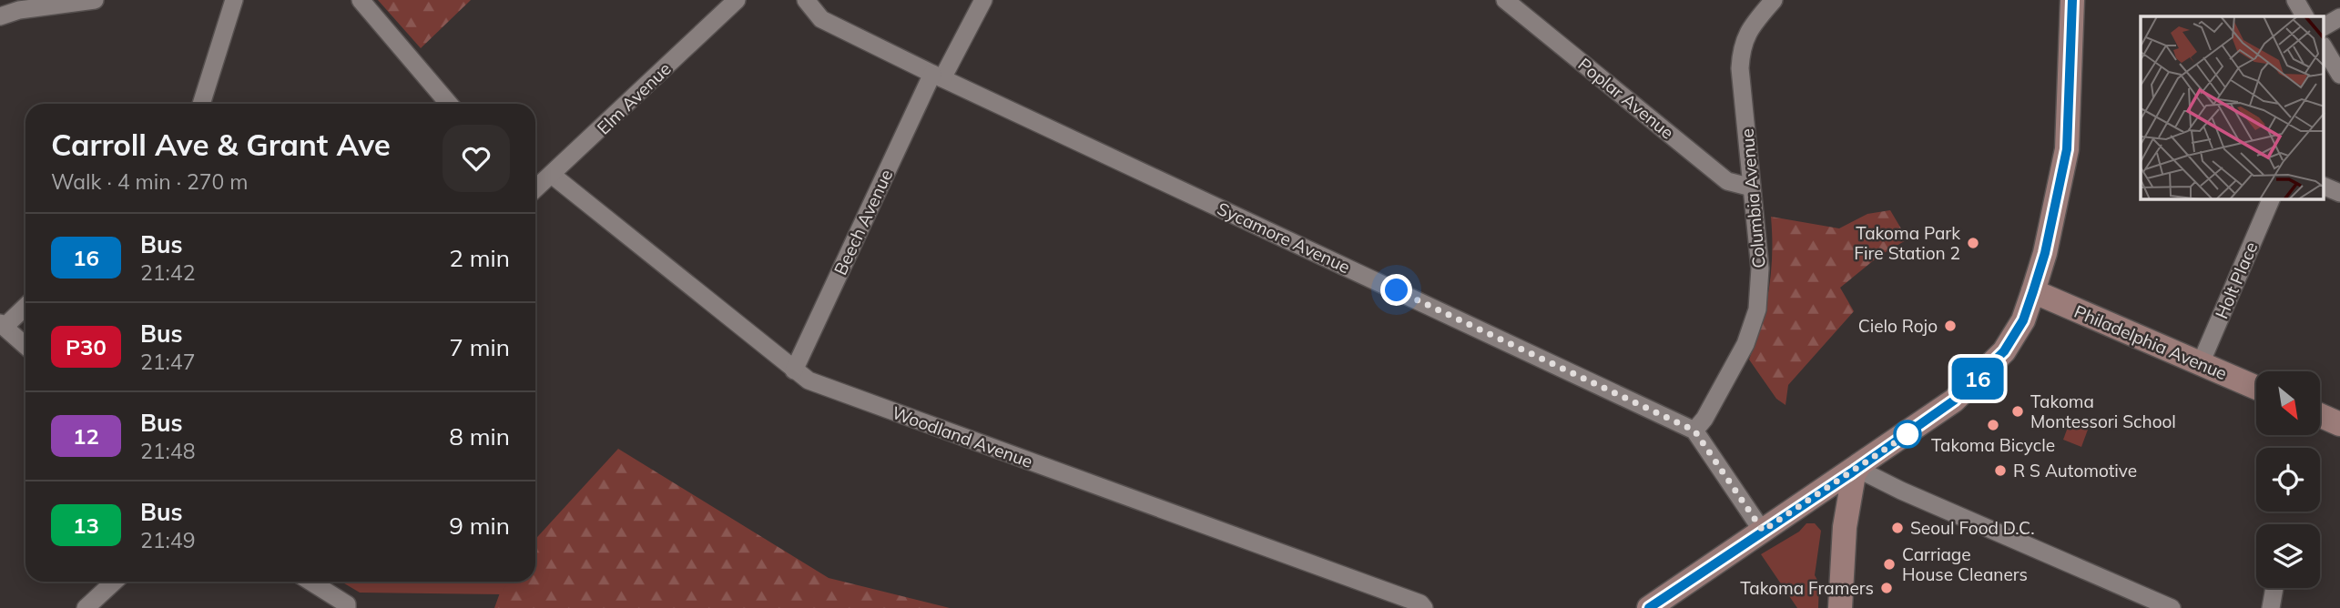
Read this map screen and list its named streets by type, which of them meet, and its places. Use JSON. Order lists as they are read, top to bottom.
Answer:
{
  "streets": {
    "main road": ["Philadelphia Avenue"],
    "street": [
      "Elm Avenue",
      "Poplar Avenue",
      "Columbia Avenue",
      "Beech Avenue",
      "Sycamore Avenue",
      "Holt Place",
      "Woodland Avenue"
    ]
  },
  "crossings": [
    ["Elm Avenue", "Woodland Avenue"],
    ["Poplar Avenue", "Columbia Avenue"],
    ["Columbia Avenue", "Sycamore Avenue"],
    ["Beech Avenue", "Sycamore Avenue"],
    ["Beech Avenue", "Woodland Avenue"],
    ["Holt Place", "Philadelphia Avenue"]
  ],
  "places": [
    "Takoma Park Fire Station 2",
    "Cielo Rojo",
    "Takoma Montessori School",
    "Takoma Bicycle",
    "R S Automotive",
    "Seoul Food D.C.",
    "Carriage House Cleaners",
    "Takoma Framers"
  ],
  "lines": ["bus line 16"],
  "north": "bottom right",
  "page": {
    "on_map": "16",
    "heading": ["Carroll Ave & Grant Ave", "Walk · 4 min · 270 m"],
    "list": [
      {
        "mark": "16",
        "name": "Bus",
        "note": "21:42",
        "value": "2 min"
      },
      {
        "mark": "P30",
        "name": "Bus",
        "note": "21:47",
        "value": "7 min"
      },
      {
        "mark": "12",
        "name": "Bus",
        "note": "21:48",
        "value": "8 min"
      },
      {
        "mark": "13",
        "name": "Bus",
        "note": "21:49",
        "value": "9 min"
      }
    ]
  }
}
